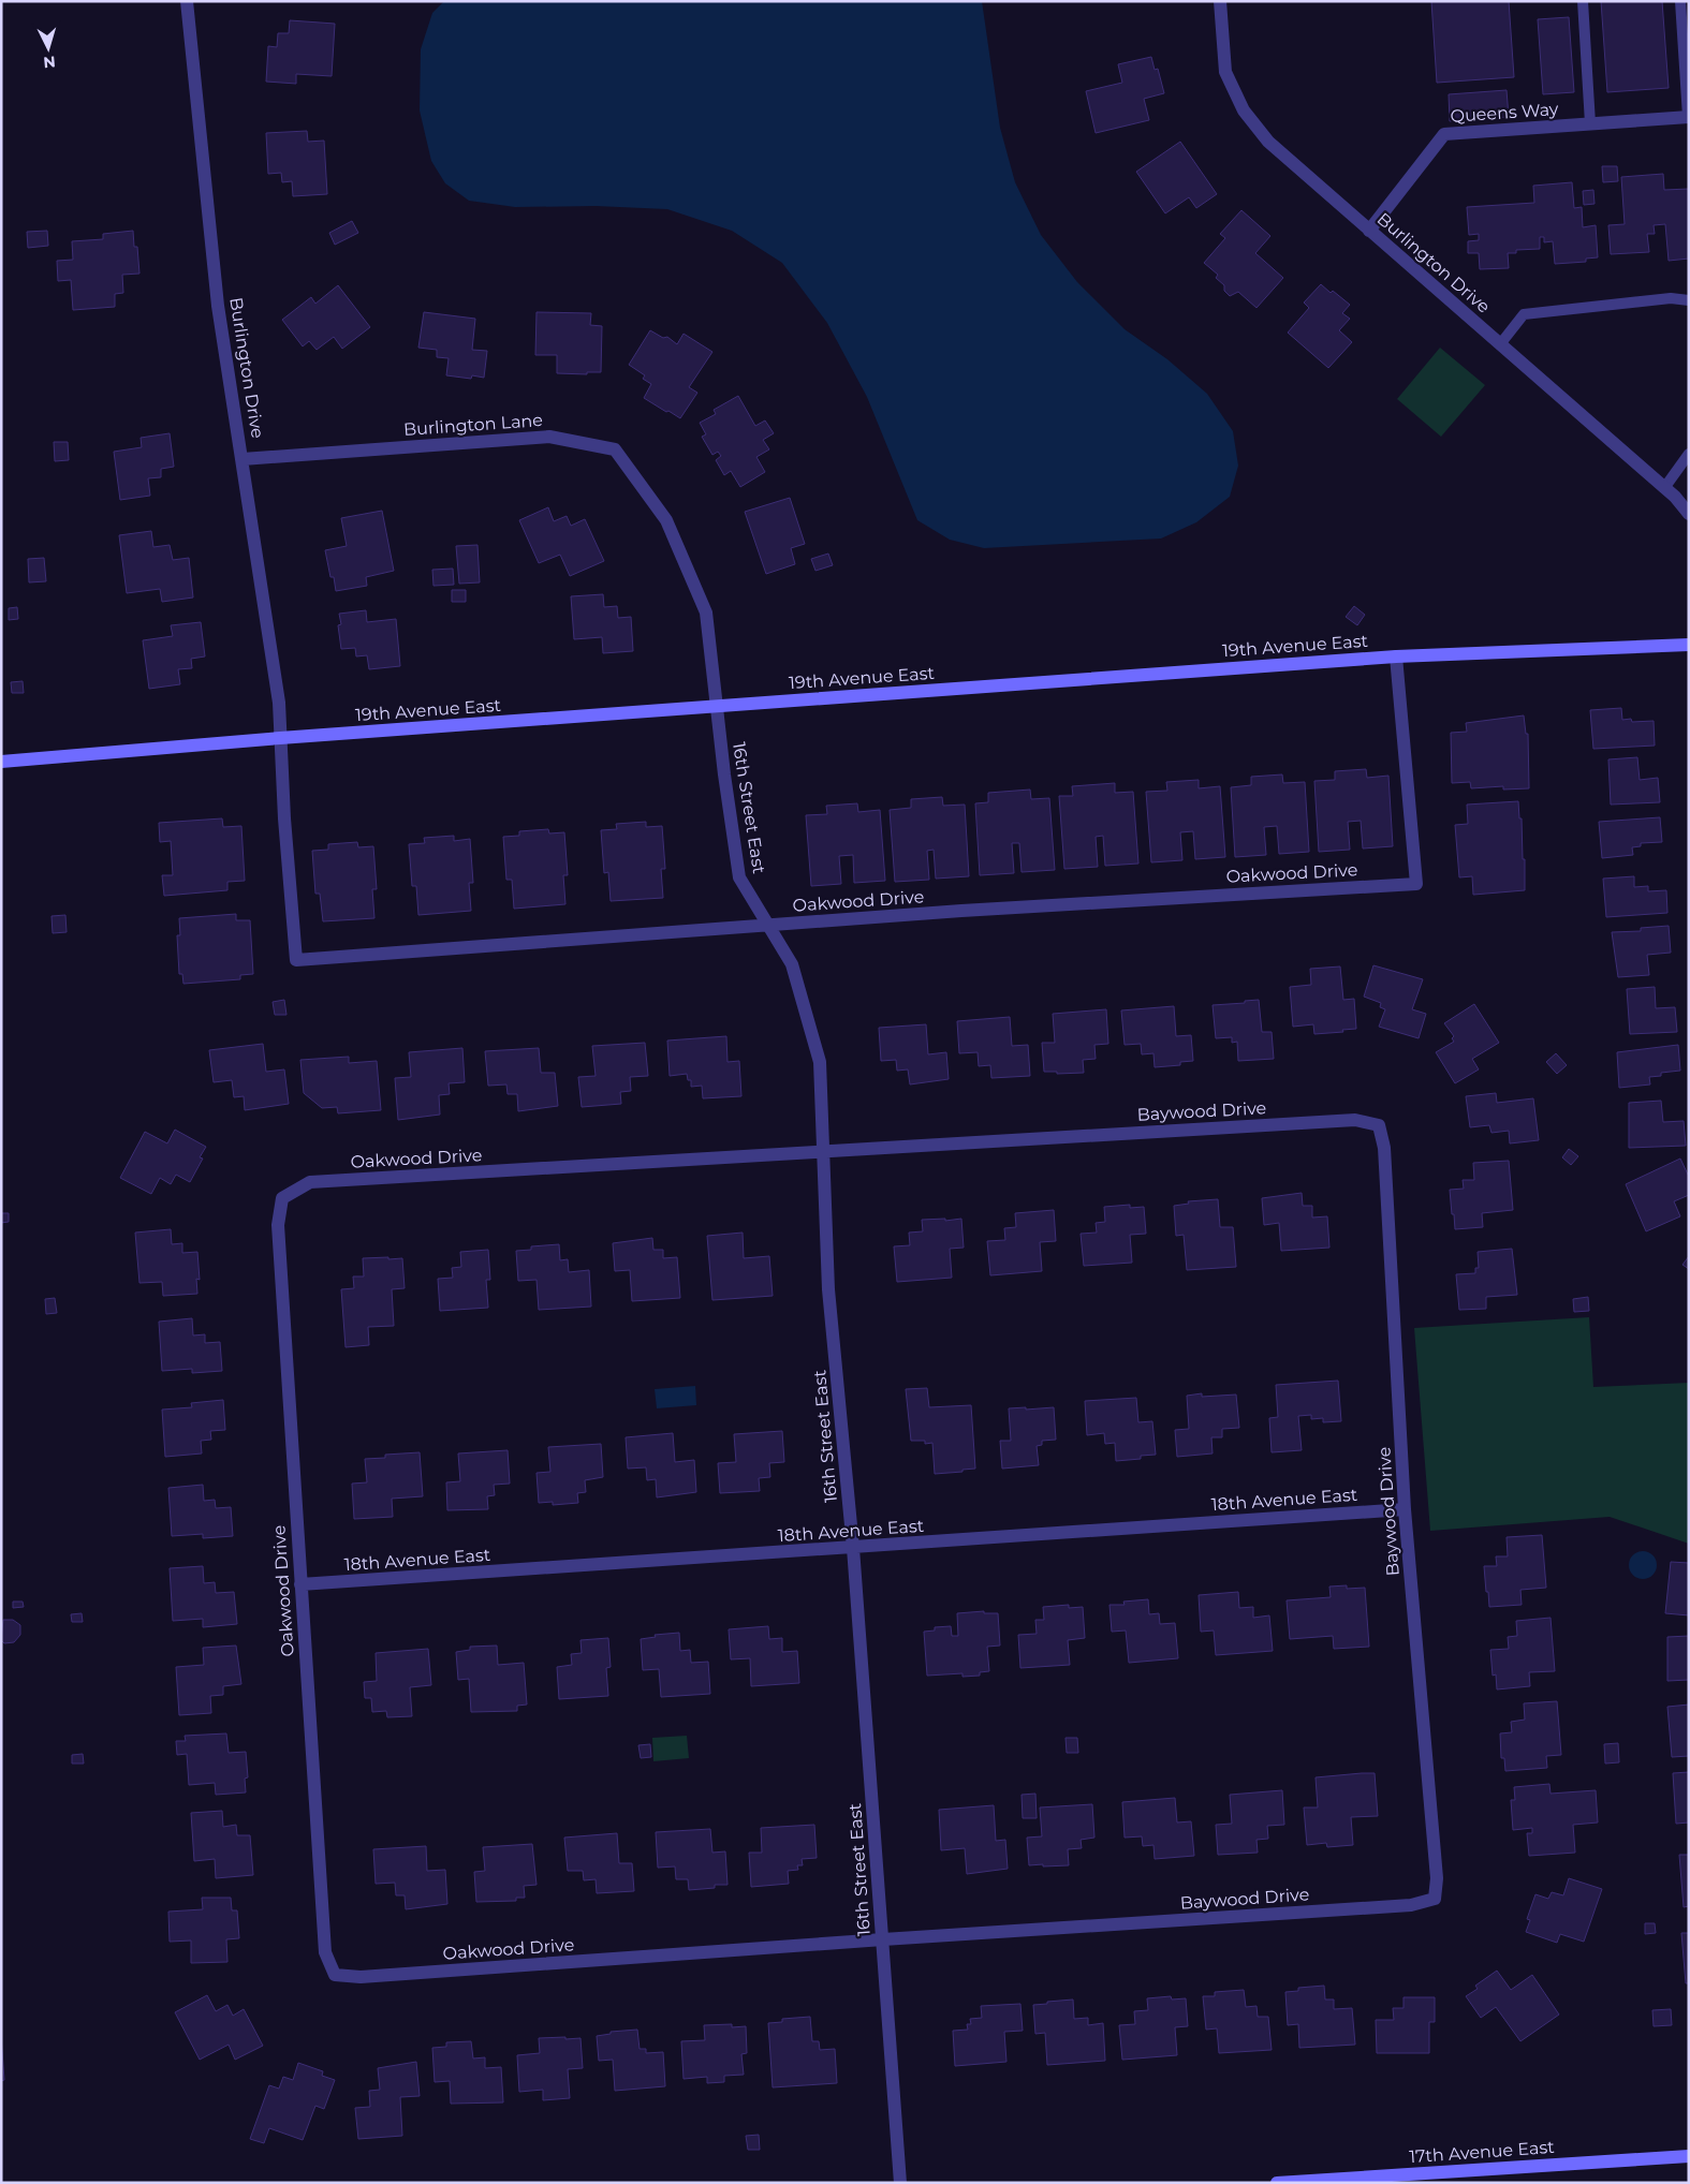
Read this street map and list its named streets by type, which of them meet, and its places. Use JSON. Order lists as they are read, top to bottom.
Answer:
{
  "streets": {
    "street": [
      "Queens Way",
      "Burlington Drive",
      "Burlington Lane",
      "19th Avenue East",
      "16th Street East",
      "Oakwood Drive",
      "Baywood Drive",
      "18th Avenue East",
      "17th Avenue East"
    ]
  },
  "crossings": [
    ["Queens Way", "Burlington Drive"],
    ["Burlington Drive", "Burlington Lane"],
    ["Burlington Drive", "19th Avenue East"],
    ["Burlington Drive", "Oakwood Drive"],
    ["Burlington Lane", "19th Avenue East"],
    ["Burlington Lane", "16th Street East"],
    ["19th Avenue East", "16th Street East"],
    ["19th Avenue East", "Oakwood Drive"],
    ["16th Street East", "Oakwood Drive"],
    ["16th Street East", "Baywood Drive"],
    ["16th Street East", "18th Avenue East"],
    ["Oakwood Drive", "Baywood Drive"],
    ["Oakwood Drive", "18th Avenue East"],
    ["Baywood Drive", "18th Avenue East"]
  ],
  "north": "bottom"
}
